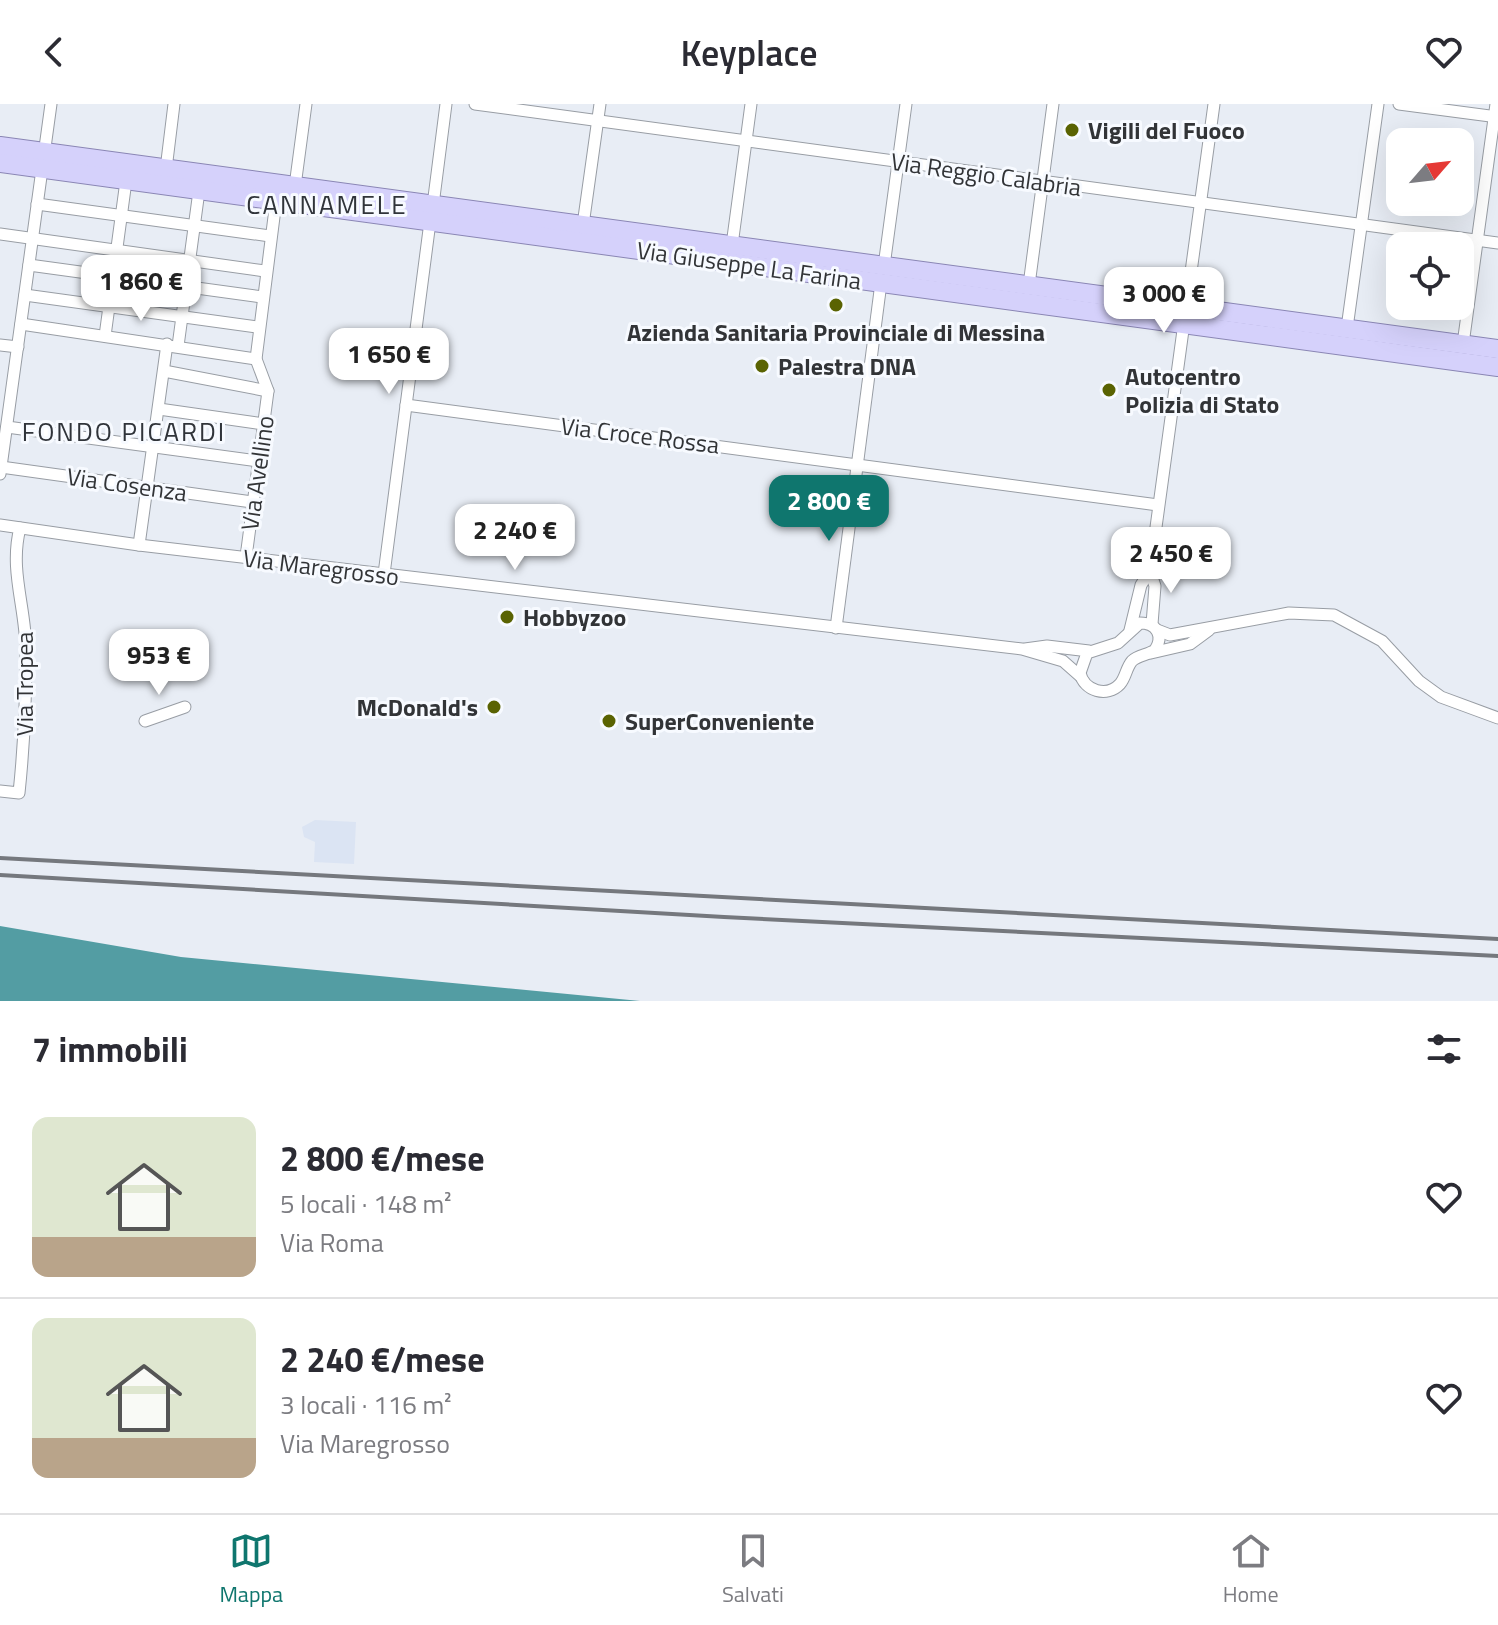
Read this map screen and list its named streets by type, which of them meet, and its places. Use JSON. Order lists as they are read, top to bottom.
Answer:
{
  "streets": {
    "main road": ["Via Giuseppe La Farina"],
    "street": [
      "Via Reggio Calabria",
      "Via Croce Rossa",
      "Via Avellino",
      "Via Cosenza",
      "Via Maregrosso",
      "Via Tropea"
    ]
  },
  "crossings": [
    ["Via Giuseppe La Farina", "Via Avellino"],
    ["Via Avellino", "Via Cosenza"],
    ["Via Avellino", "Via Maregrosso"],
    ["Via Maregrosso", "Via Tropea"]
  ],
  "districts": ["CANNAMELE", "FONDO PICARDI"],
  "places": [
    "Vigili del Fuoco",
    "Azienda Sanitaria Provinciale di Messina",
    "Palestra DNA",
    "Autocentro Polizia di Stato",
    "Hobbyzoo",
    "McDonald's",
    "SuperConveniente"
  ],
  "north": "top right",
  "page": {
    "header": "Keyplace",
    "price": [
      "1 860 €",
      "3 000 €",
      "1 650 €",
      "2 800 €",
      "2 240 €",
      "2 450 €",
      "953 €"
    ],
    "heading": "7 immobili",
    "list": [
      {
        "name": "2 800 €/mese",
        "note": "5 locali · 148 m² · Via Roma"
      },
      {
        "name": "2 240 €/mese",
        "note": "3 locali · 116 m² · Via Maregrosso"
      }
    ],
    "tabs": ["Mappa", "Salvati", "Home"]
  }
}
